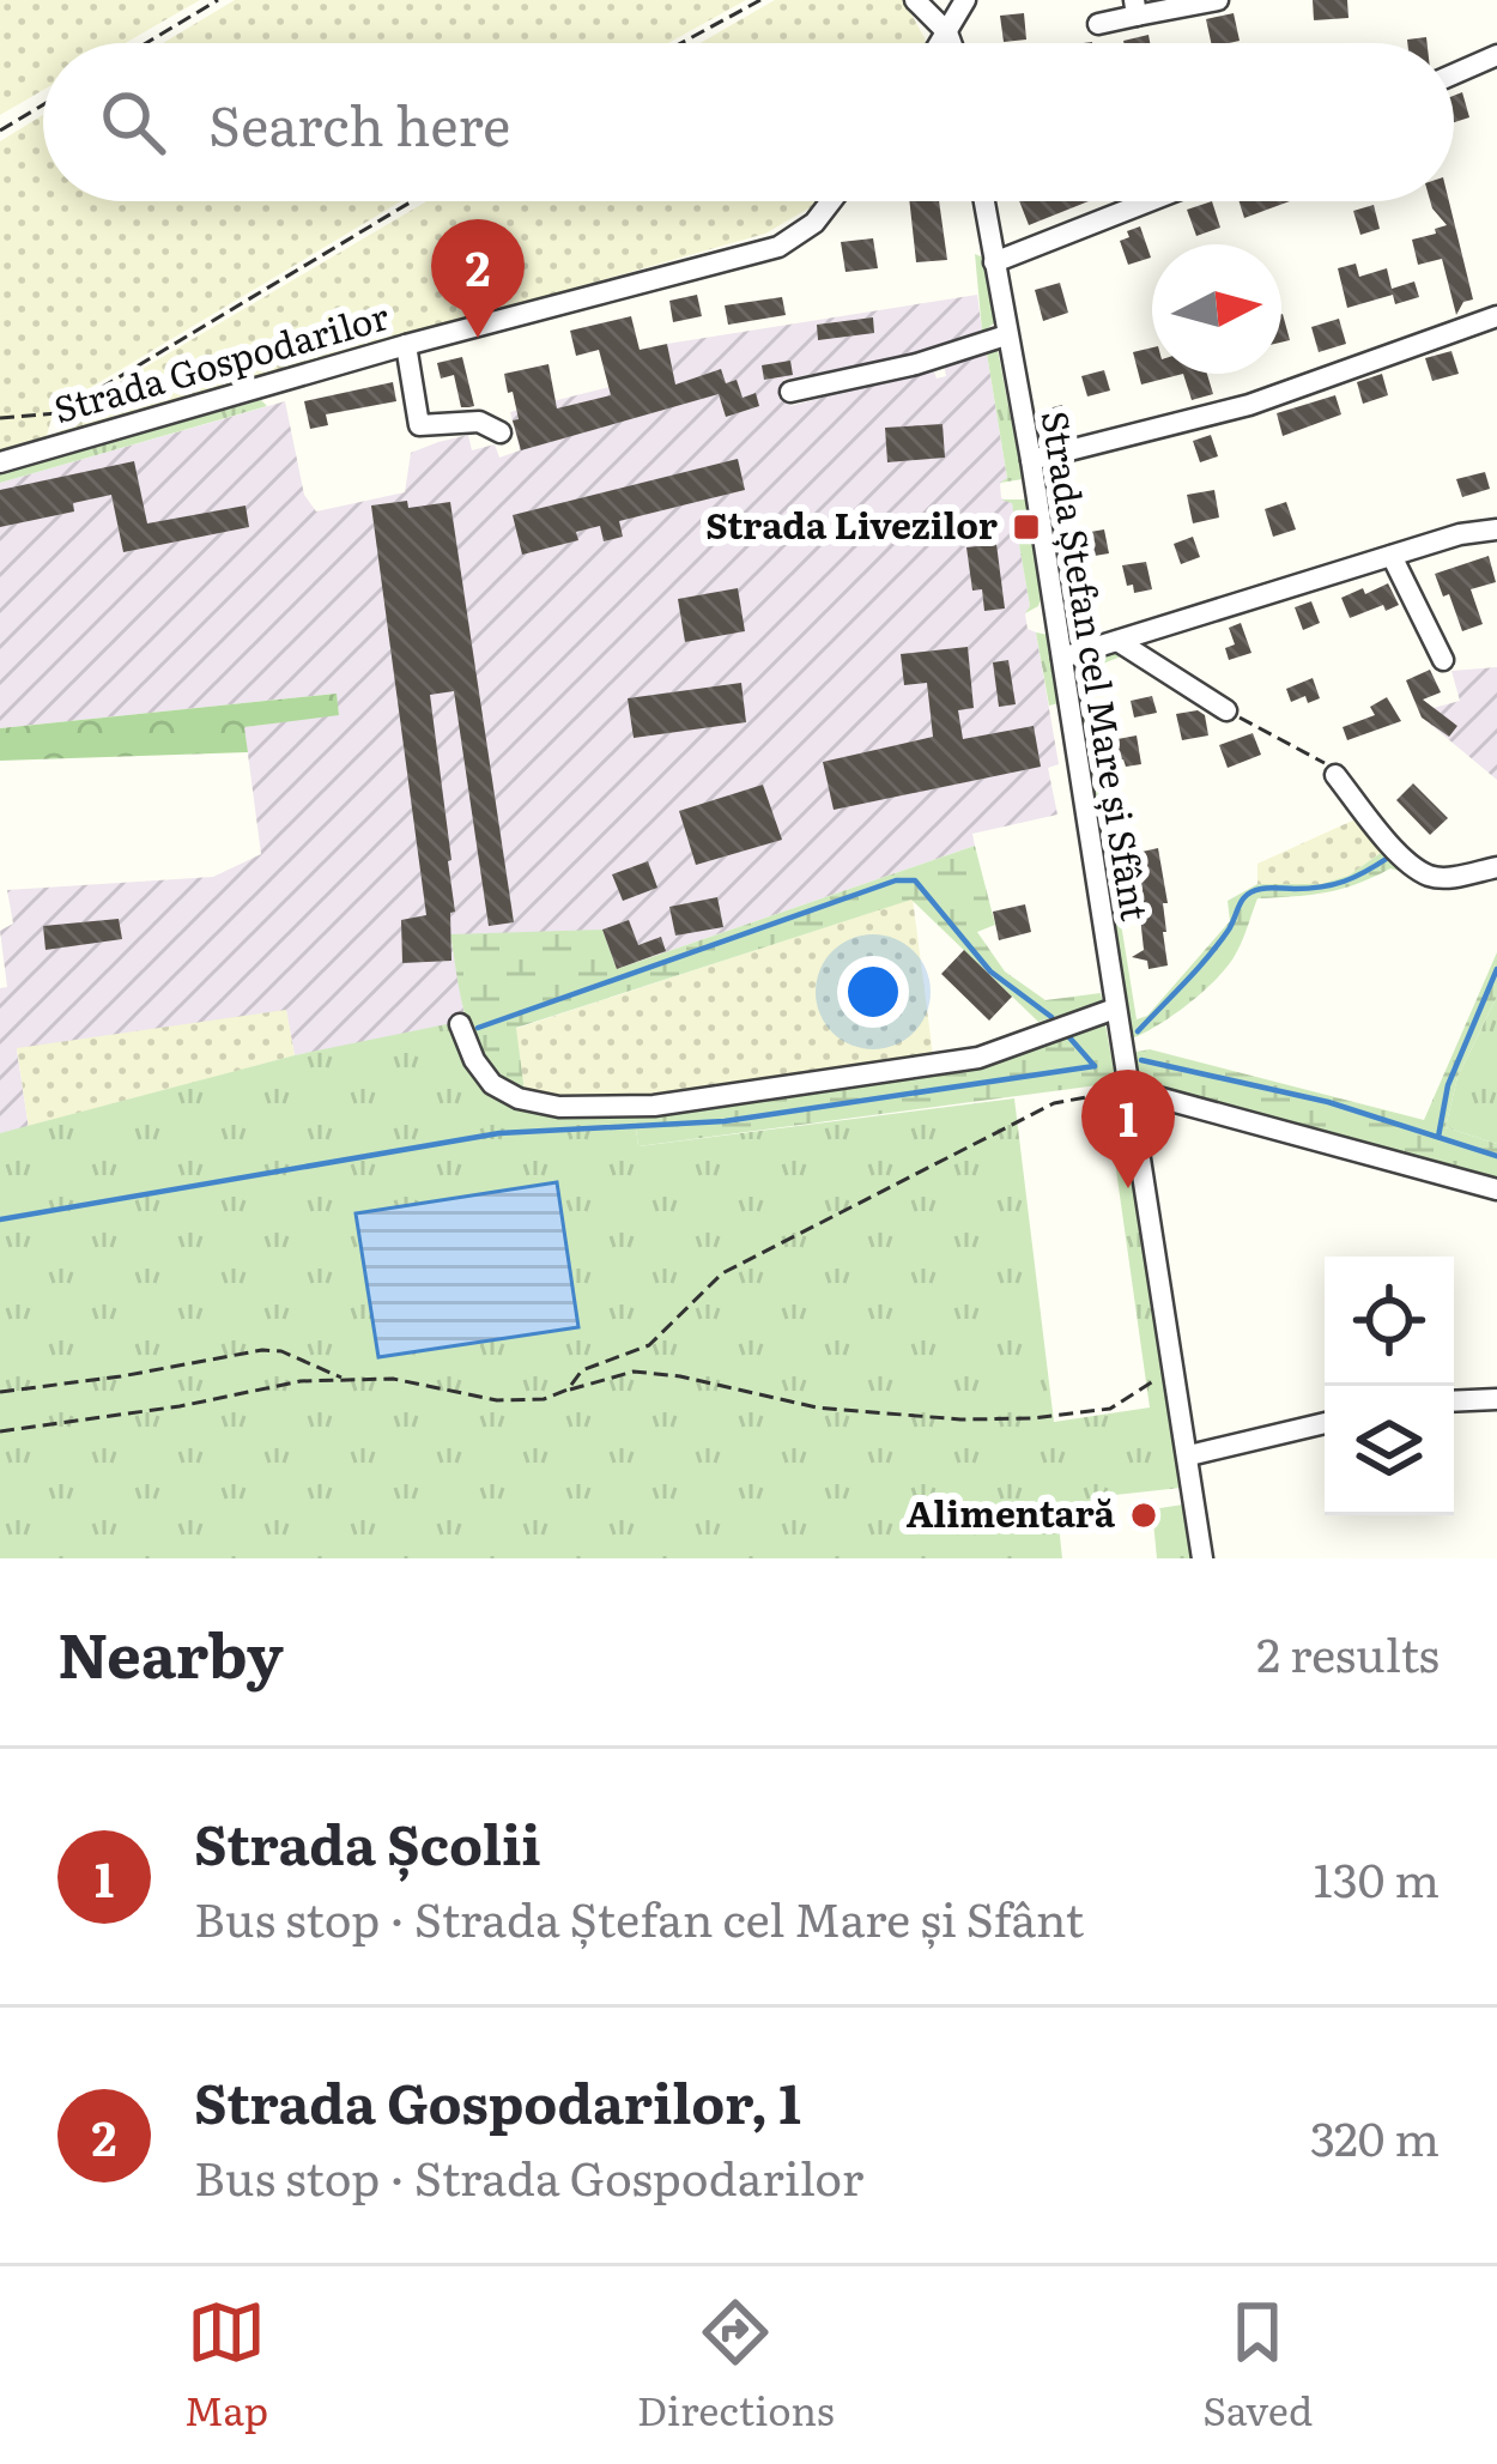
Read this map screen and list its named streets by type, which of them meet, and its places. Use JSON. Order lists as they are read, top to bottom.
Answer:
{
  "streets": {
    "street": ["Strada Gospodarilor", "Strada Ștefan cel Mare și Sfânt"]
  },
  "places": {
    "transit": ["Strada Livezilor"],
    "other": ["Alimentară"]
  },
  "north": "right",
  "page": {
    "search": "Search here",
    "pins": ["2", "1"],
    "heading": ["Nearby", "2 results"],
    "list": [
      {
        "mark": "1",
        "name": "Strada Școlii",
        "note": "Bus stop · Strada Ștefan cel Mare și Sfânt",
        "value": "130 m"
      },
      {
        "mark": "2",
        "name": "Strada Gospodarilor, 1",
        "note": "Bus stop · Strada Gospodarilor",
        "value": "320 m"
      }
    ],
    "nav": ["Map", "Directions", "Saved"]
  }
}
